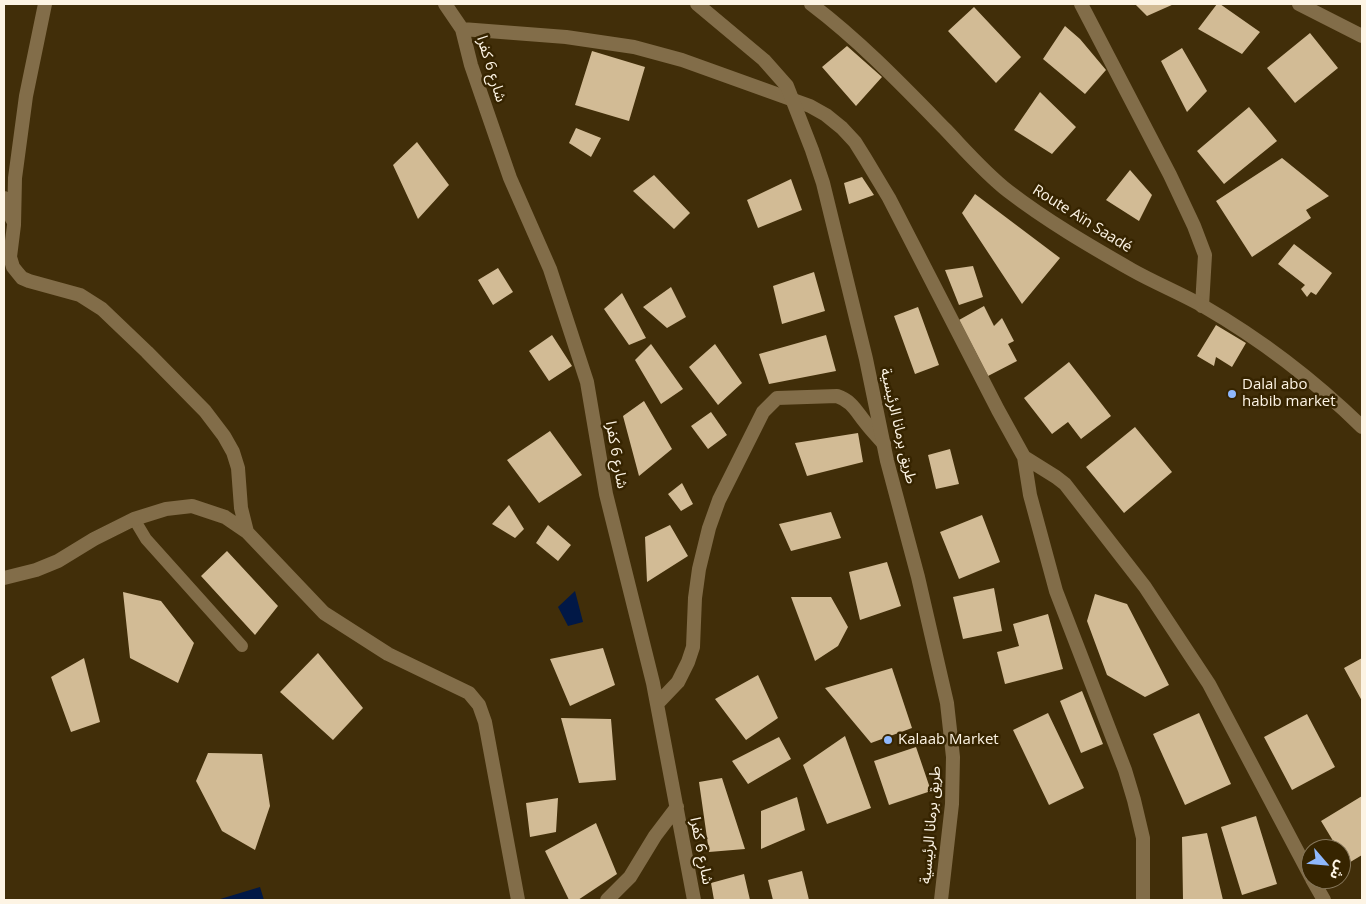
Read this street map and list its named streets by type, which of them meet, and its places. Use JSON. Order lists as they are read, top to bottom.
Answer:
{
  "streets": {
    "street": ["شارع 6 كفرا", "Route Aïn Saadé", "طريق برمانا الرئيسية"]
  },
  "places": ["Dalal abo habib market", "Kalaab Market"],
  "north": "bottom right"
}
